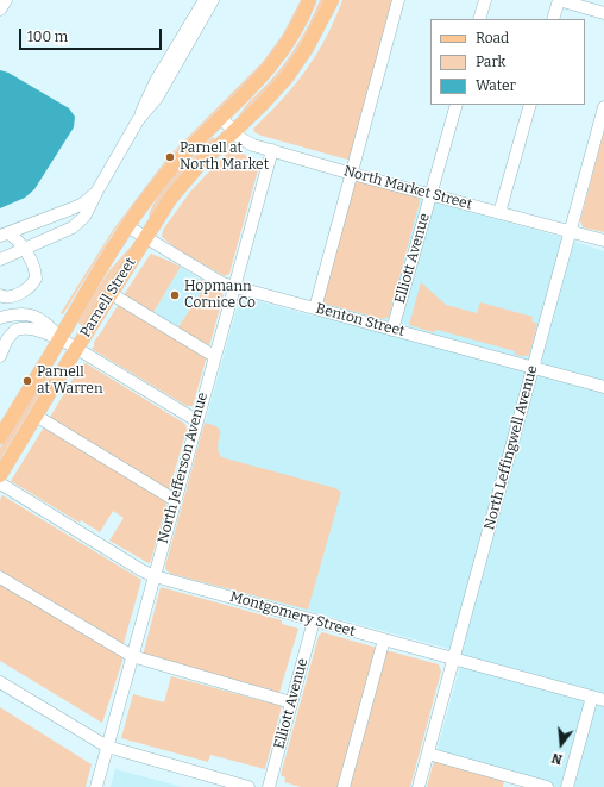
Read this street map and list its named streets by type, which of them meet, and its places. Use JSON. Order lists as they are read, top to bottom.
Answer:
{
  "streets": {
    "main road": ["Parnell Street"],
    "street": [
      "North Market Street",
      "Elliott Avenue",
      "Benton Street",
      "North Leffingwell Avenue",
      "North Jefferson Avenue",
      "Montgomery Street"
    ]
  },
  "crossings": [
    ["North Market Street", "Elliott Avenue"],
    ["North Market Street", "Parnell Street"],
    ["North Market Street", "North Leffingwell Avenue"],
    ["North Market Street", "North Jefferson Avenue"],
    ["Elliott Avenue", "Benton Street"],
    ["Elliott Avenue", "Montgomery Street"],
    ["Parnell Street", "Benton Street"],
    ["Benton Street", "North Leffingwell Avenue"],
    ["Benton Street", "North Jefferson Avenue"],
    ["North Leffingwell Avenue", "Montgomery Street"],
    ["North Jefferson Avenue", "Montgomery Street"]
  ],
  "places": ["Parnell at North Market", "Hopmann Cornice Co", "Parnell at Warren"],
  "legend": ["Road", "Park", "Water"],
  "scale_bar": "100 m",
  "north": "bottom"
}
